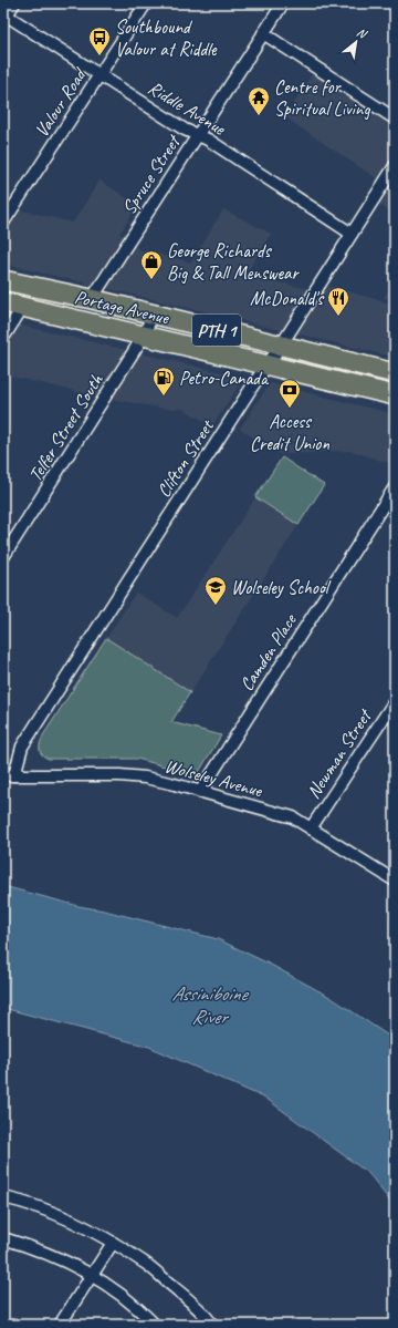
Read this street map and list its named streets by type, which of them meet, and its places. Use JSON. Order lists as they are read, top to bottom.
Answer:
{
  "streets": {
    "highway": ["Portage Avenue", "PTH 1"],
    "street": [
      "Valour Road",
      "Riddle Avenue",
      "Spruce Street",
      "Telfer Street South",
      "Clifton Street",
      "Camden Place",
      "Newman Street",
      "Wolseley Avenue"
    ]
  },
  "crossings": [
    ["Valour Road", "Riddle Avenue"],
    ["Riddle Avenue", "Spruce Street"],
    ["Riddle Avenue", "Clifton Street"],
    ["Spruce Street", "Portage Avenue"],
    ["Portage Avenue", "Telfer Street South"],
    ["Portage Avenue", "Clifton Street"],
    ["Clifton Street", "Wolseley Avenue"],
    ["Camden Place", "Wolseley Avenue"],
    ["Newman Street", "Wolseley Avenue"]
  ],
  "water": ["Assiniboine River"],
  "places": {
    "bus stop": ["Southbound Valour at Riddle"],
    "temple": ["Centre for Spiritual Living"],
    "shop": ["George Richards Big & Tall Menswear"],
    "restaurant": ["McDonald's"],
    "fuel station": ["Petro-Canada"],
    "bank": ["Access Credit Union"],
    "school or university": ["Wolseley School"]
  },
  "north": "top right"
}
